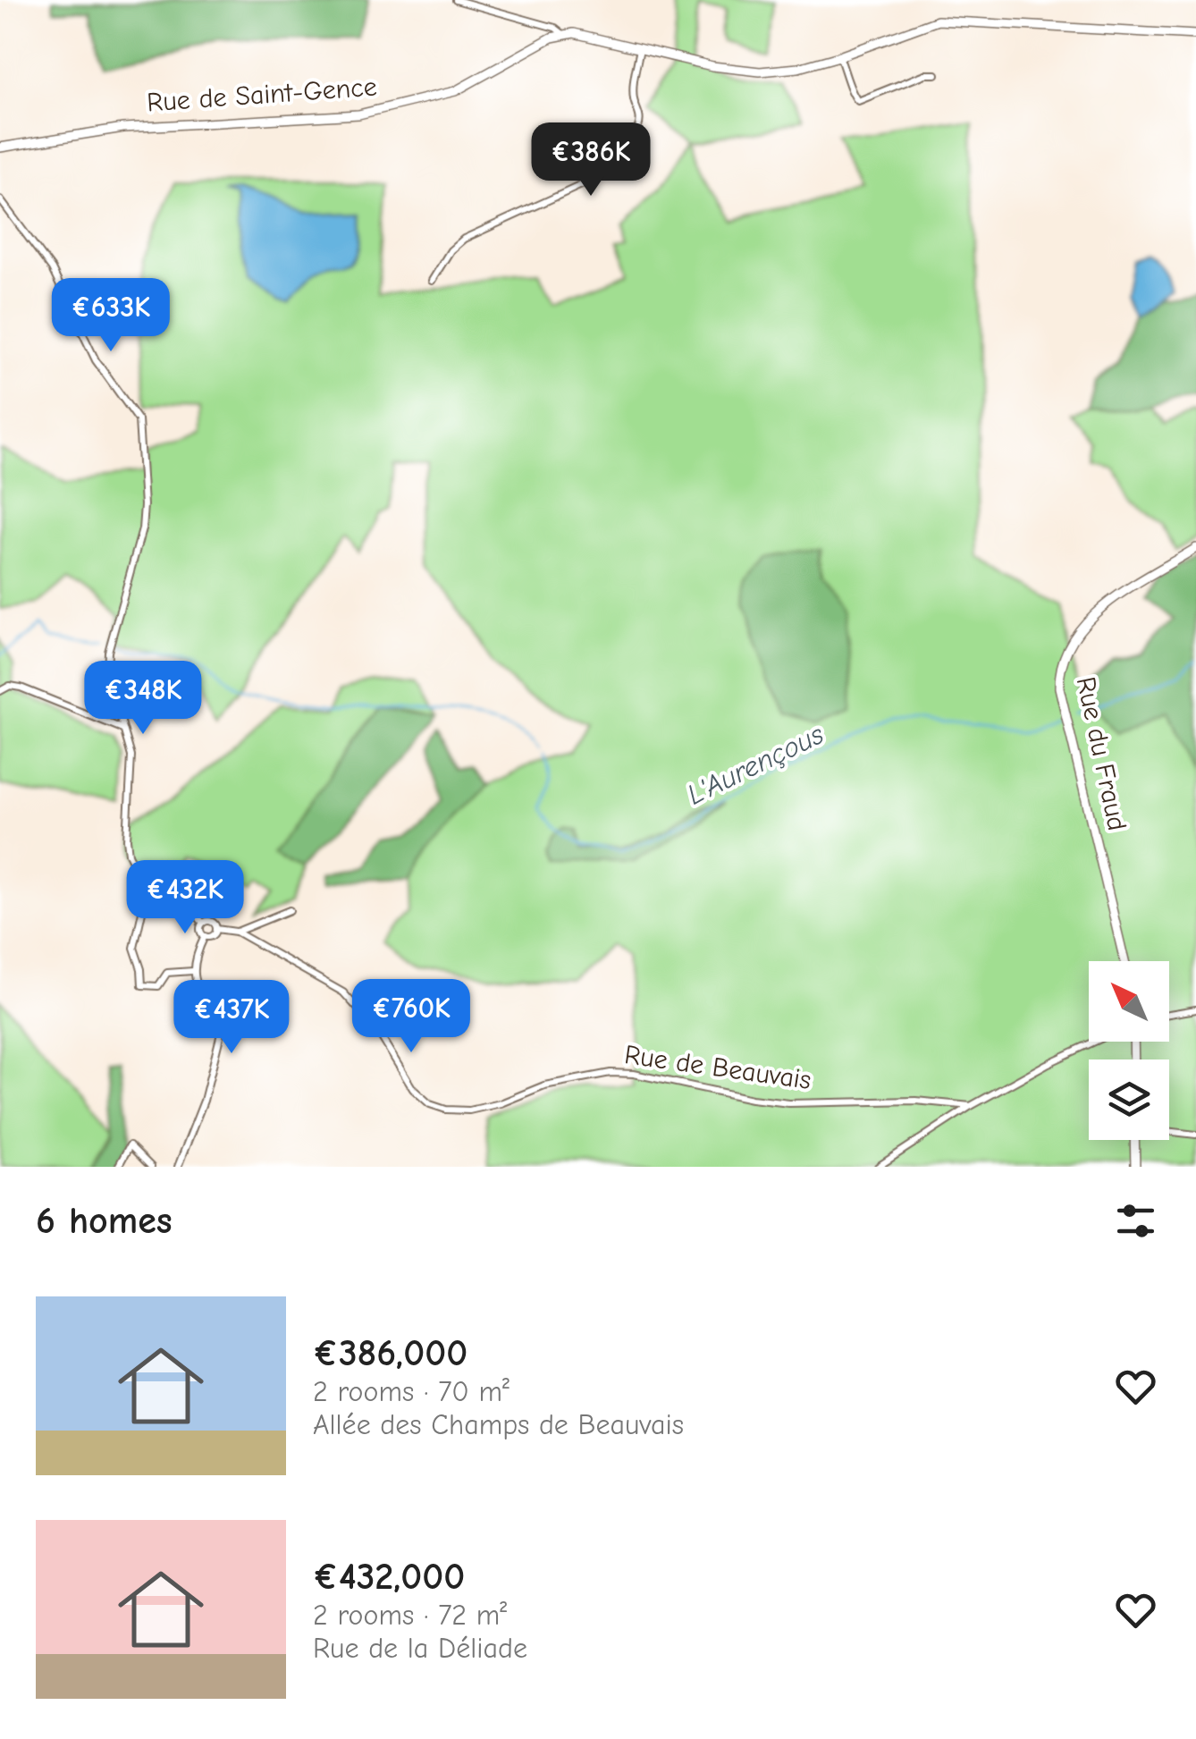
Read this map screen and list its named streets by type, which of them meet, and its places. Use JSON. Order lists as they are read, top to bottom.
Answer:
{
  "streets": {
    "street": ["Rue de Saint-Gence", "Rue du Fraud", "Rue de Beauvais"]
  },
  "water": ["L'Aurençous"],
  "north": "top left",
  "page": {
    "price": [
      "€386K",
      "€633K",
      "€348K",
      "€432K",
      "€760K",
      "€437K"
    ],
    "heading": "6 homes",
    "list": [
      {
        "name": "€386,000",
        "note": "2 rooms · 70 m² · Allée des Champs de Beauvais"
      },
      {
        "name": "€432,000",
        "note": "2 rooms · 72 m² · Rue de la Déliade"
      }
    ]
  }
}
